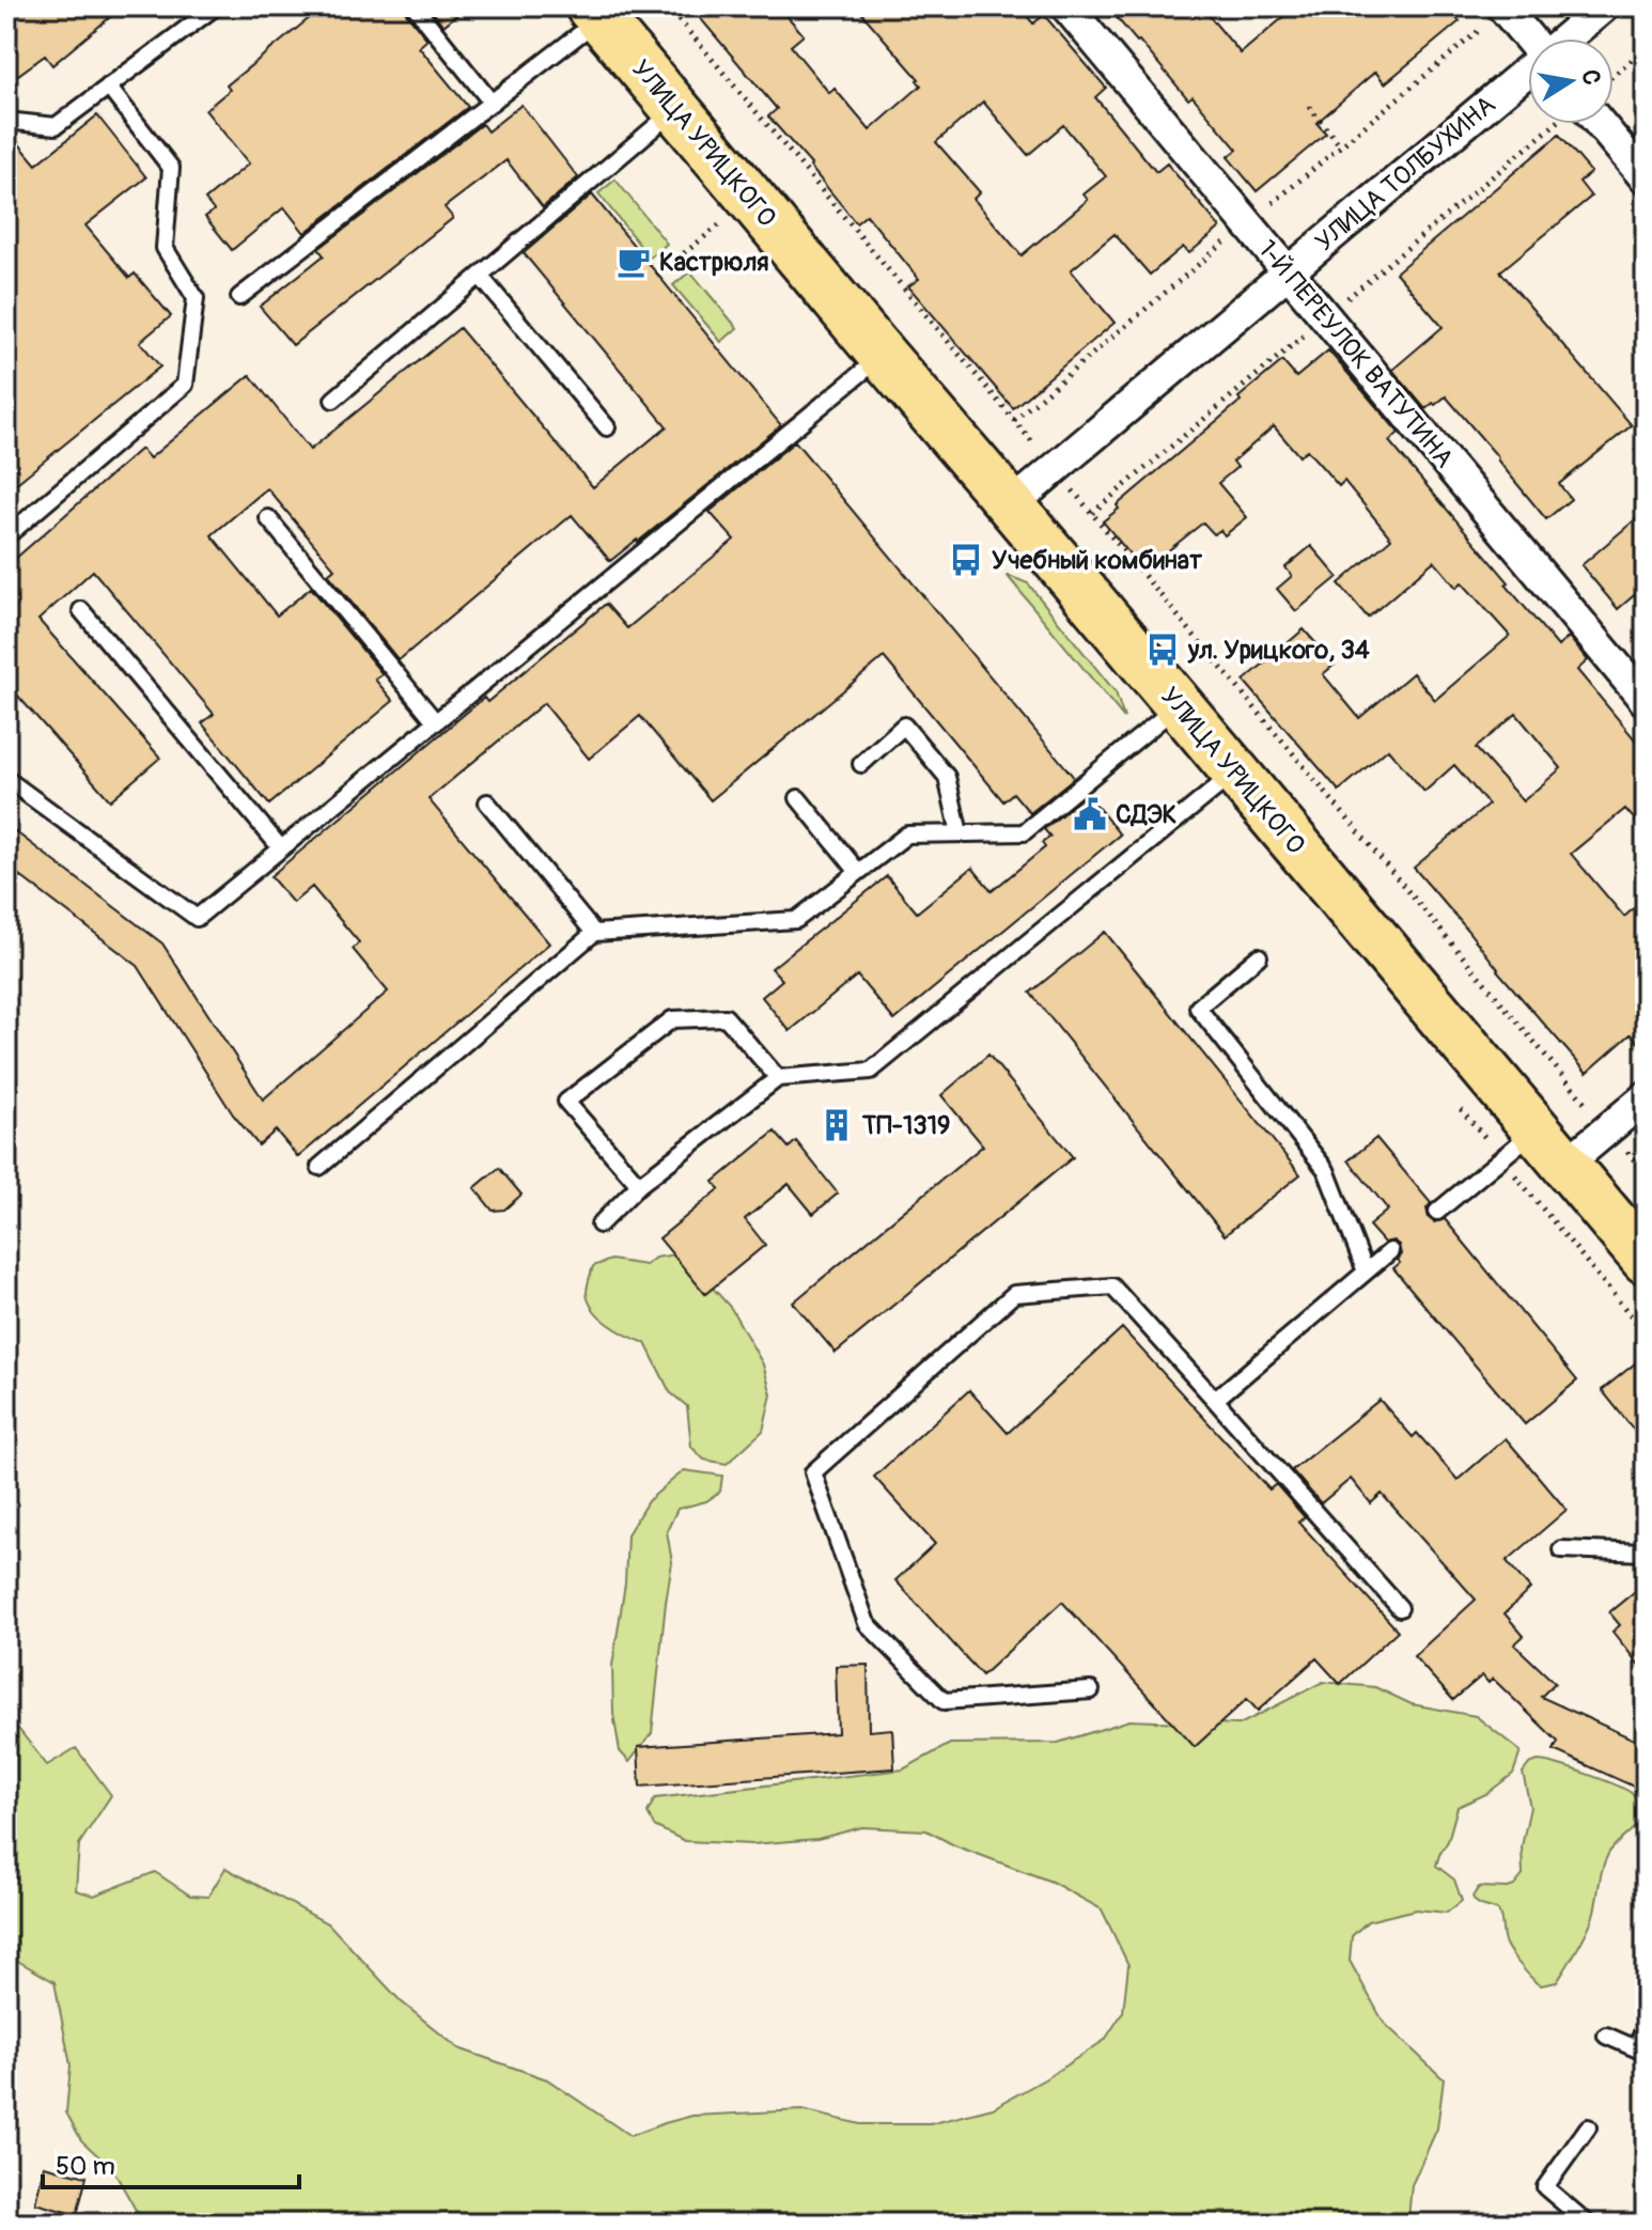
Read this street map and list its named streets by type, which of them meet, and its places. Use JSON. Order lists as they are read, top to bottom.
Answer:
{
  "streets": {
    "main road": ["УЛИЦА УРИЦКОГО"],
    "street": ["УЛИЦА ТОЛБУХИНА", "1-Й ПЕРЕУЛОК ВАТУТИНА"]
  },
  "crossings": [
    ["УЛИЦА УРИЦКОГО", "УЛИЦА ТОЛБУХИНА"],
    ["УЛИЦА ТОЛБУХИНА", "1-Й ПЕРЕУЛОК ВАТУТИНА"]
  ],
  "places": {
    "cafe": ["Кастрюля"],
    "bus stop": ["Учебный комбинат", "ул. Урицкого, 34"],
    "public building": ["СДЭК"],
    "building": ["ТП-1319"]
  },
  "scale_bar": "50 m",
  "north": "right"
}
